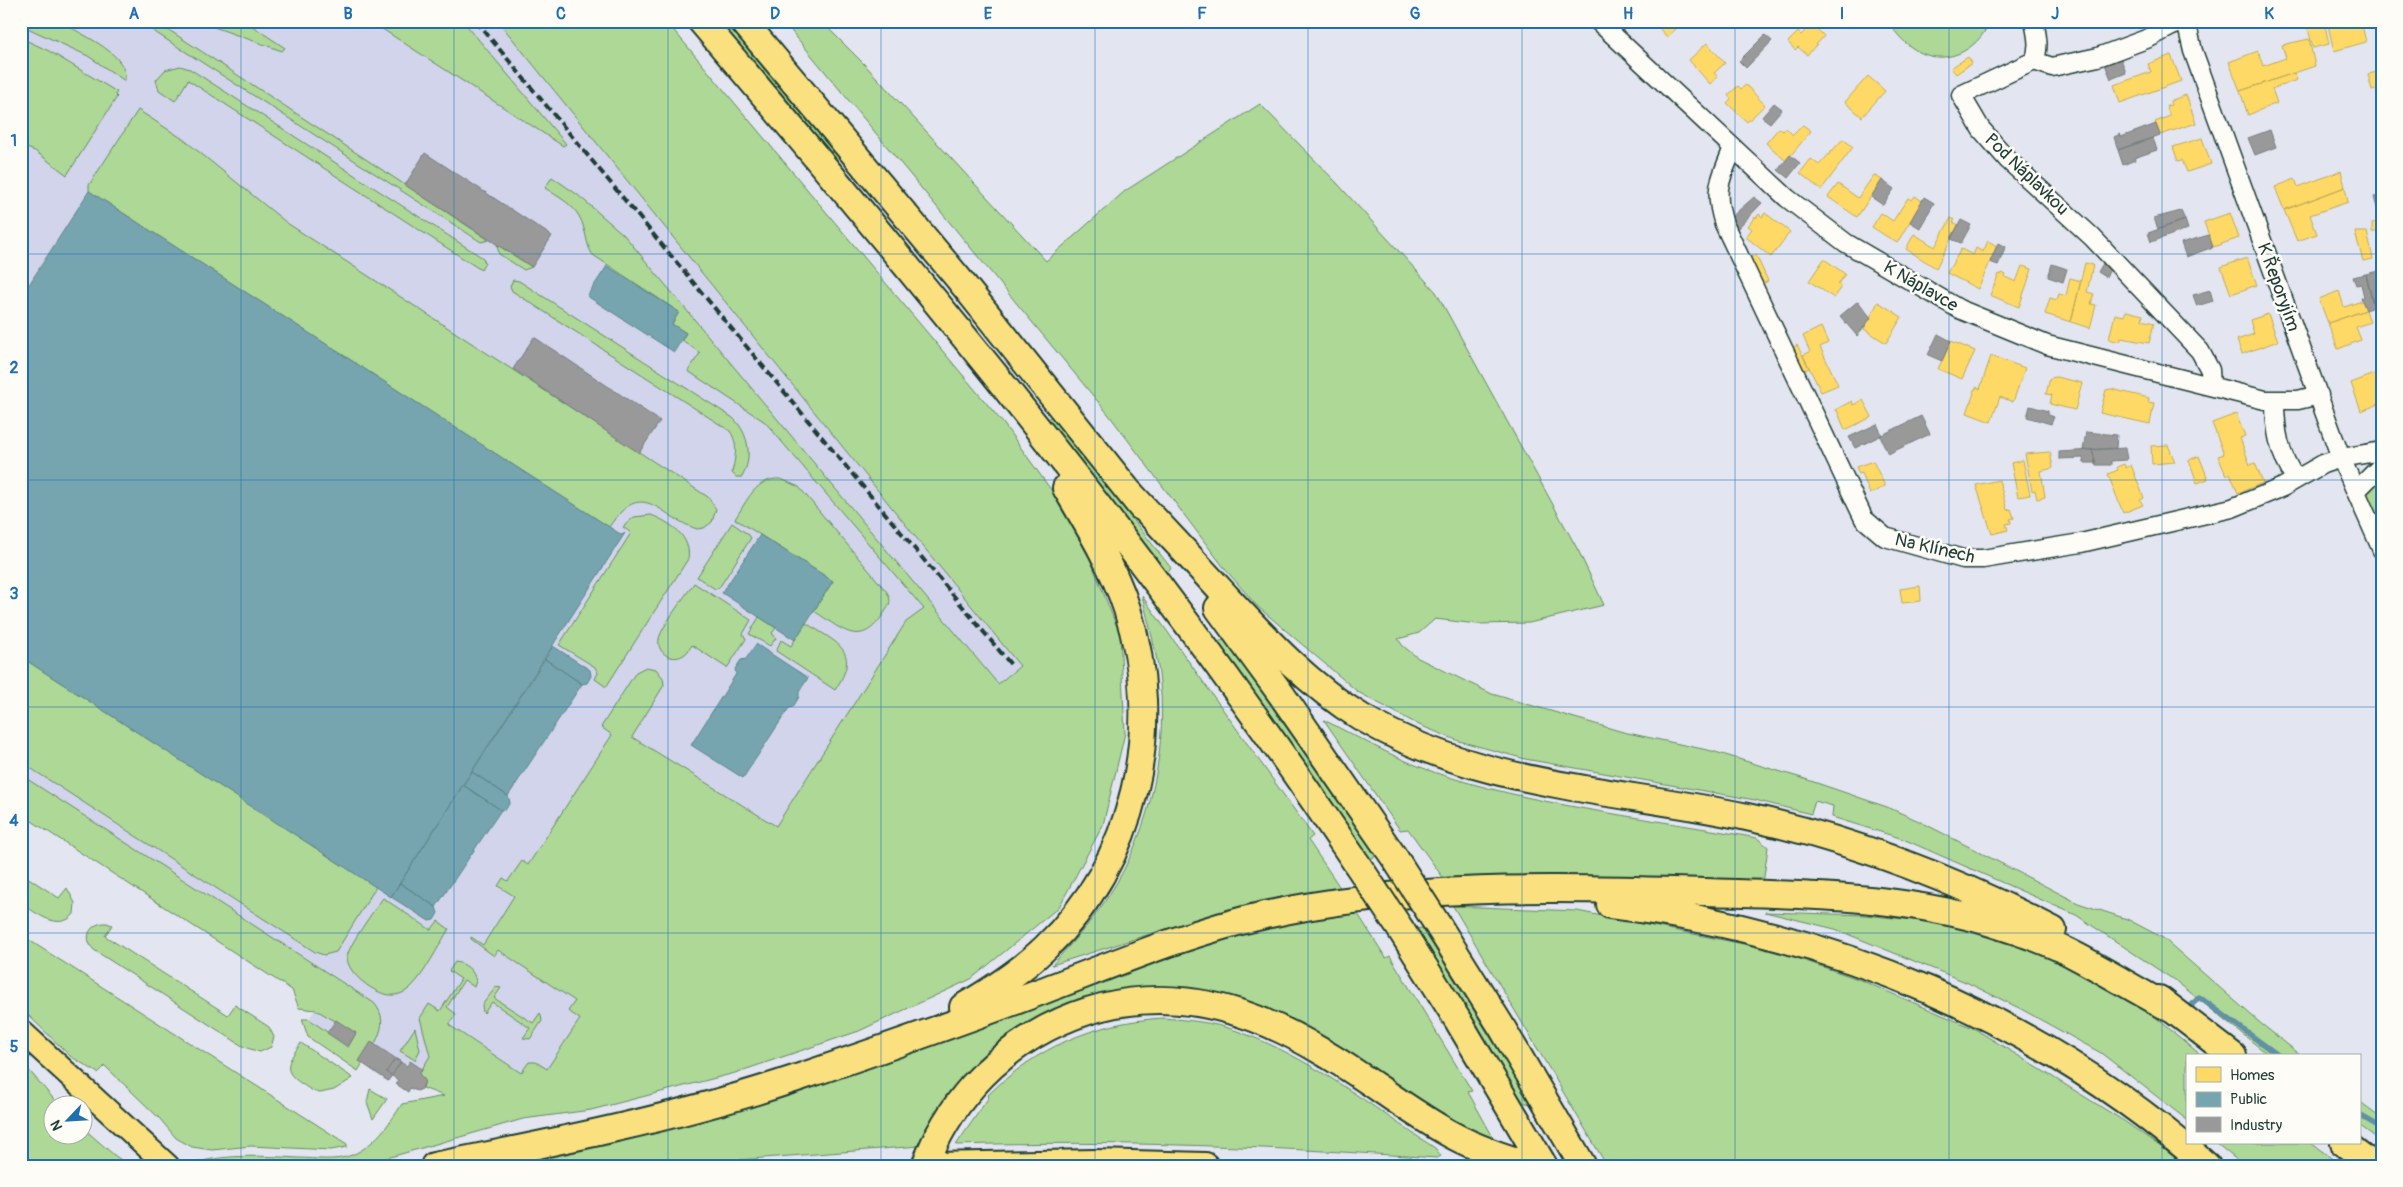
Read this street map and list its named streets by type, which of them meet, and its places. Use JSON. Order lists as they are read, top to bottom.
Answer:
{
  "streets": {
    "street": [
      "Pod Náplavkou",
      "K Náplavce",
      "K Řeporyjím",
      "Na Klínech"
    ]
  },
  "crossings": [
    ["Pod Náplavkou", "K Náplavce"],
    ["K Náplavce", "K Řeporyjím"],
    ["K Náplavce", "Na Klínech"],
    ["K Řeporyjím", "Na Klínech"]
  ],
  "legend": ["Homes", "Public", "Industry"],
  "north": "bottom left",
  "grid": {
    "columns": [
      "A",
      "B",
      "C",
      "D",
      "E",
      "F",
      "G",
      "H",
      "I",
      "J",
      "K"
    ],
    "rows": [
      "1",
      "2",
      "3",
      "4",
      "5"
    ]
  }
}
